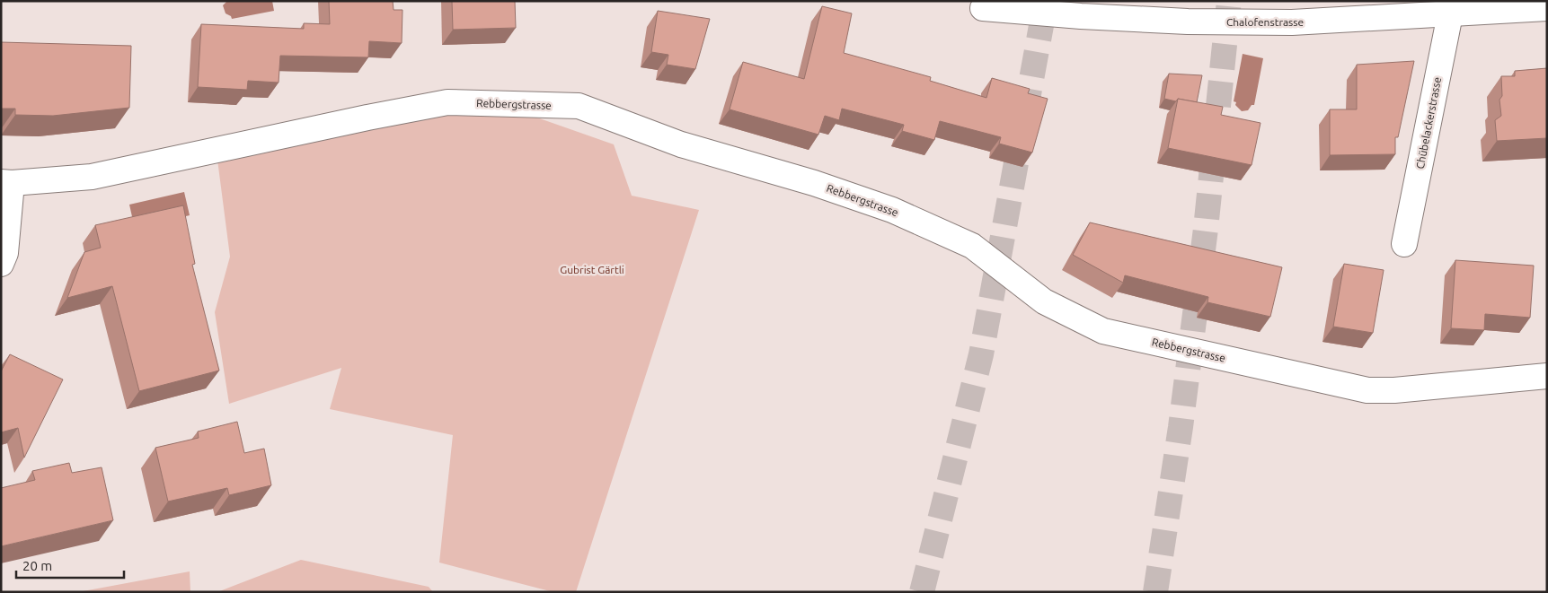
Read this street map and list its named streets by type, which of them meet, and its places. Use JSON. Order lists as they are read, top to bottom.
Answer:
{
  "streets": {
    "street": ["Chalofenstrasse", "Rebbergstrasse", "Chübelackerstrasse"]
  },
  "crossings": [
    ["Chalofenstrasse", "Chübelackerstrasse"]
  ],
  "parks": ["Gubrist Gärtli"],
  "scale_bar": "20 m"
}
